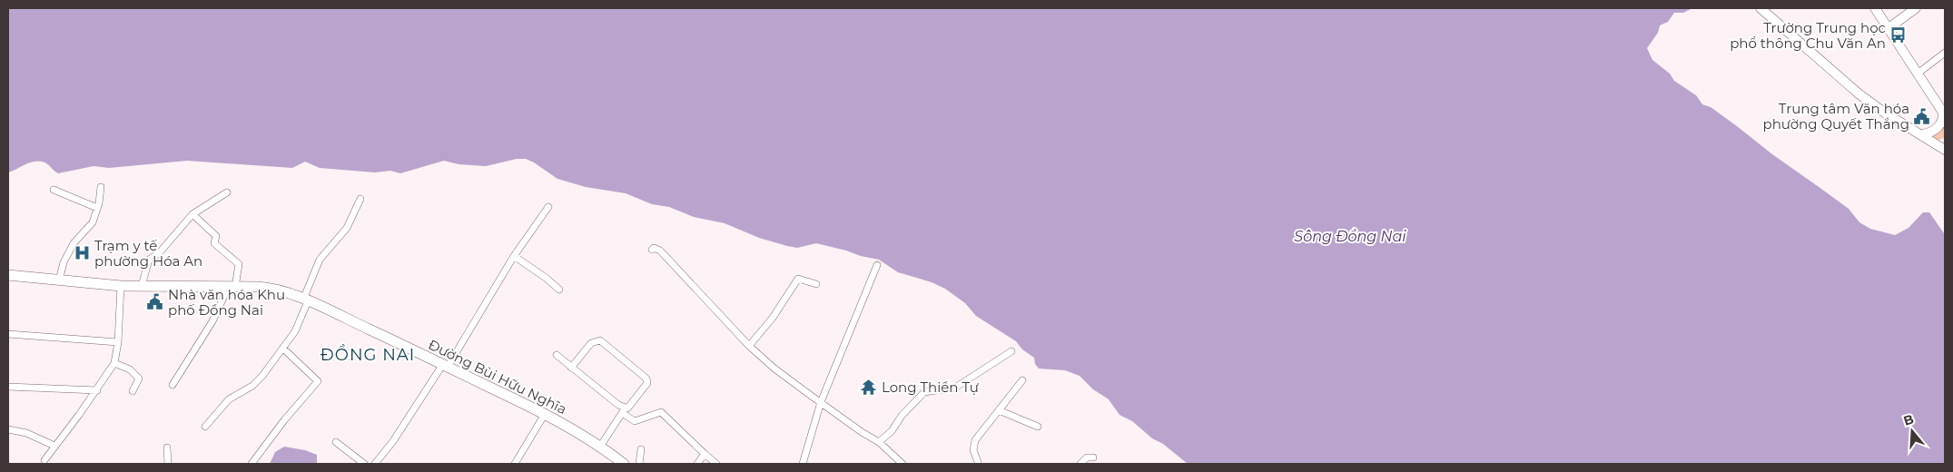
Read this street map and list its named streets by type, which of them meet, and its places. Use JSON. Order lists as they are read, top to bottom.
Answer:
{
  "streets": {
    "main road": ["Đường Bùi Hữu Nghĩa"]
  },
  "districts": ["ĐỒNG NAI"],
  "water": ["Sông Đồng Nai"],
  "places": {
    "bus stop": ["Trường Trung học phổ thông Chu Văn An"],
    "public building": ["Trung tâm Văn hóa phường Quyết Thắng", "Nhà văn hóa Khu phố Đồng Nai"],
    "hospital": ["Trạm y tế phường Hóa An"],
    "temple": ["Long Thiền Tự"]
  },
  "north": "top"
}
